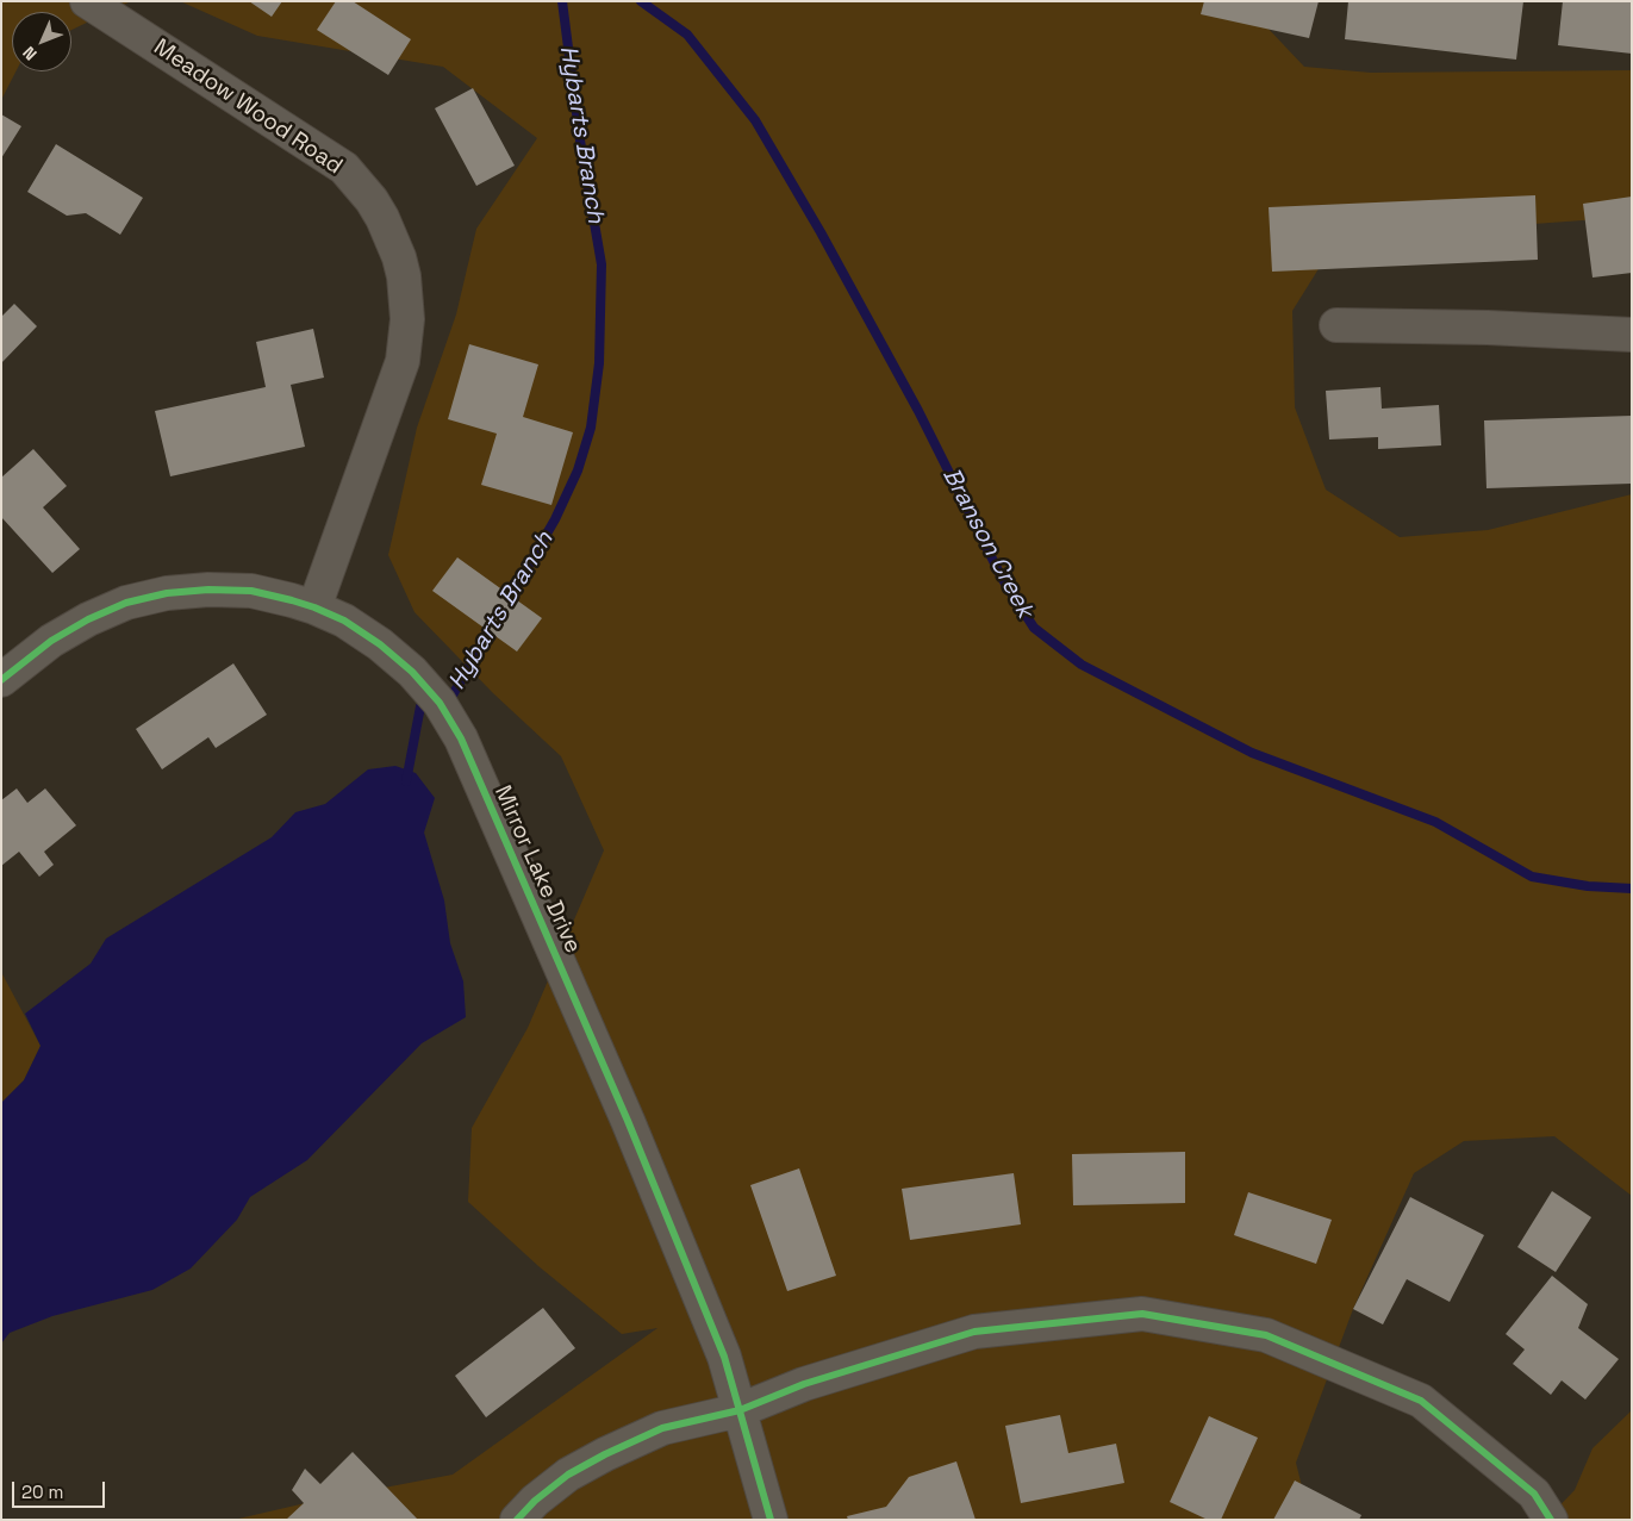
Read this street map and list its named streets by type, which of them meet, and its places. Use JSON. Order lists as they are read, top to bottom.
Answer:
{
  "streets": {
    "street": ["Meadow Wood Road", "Mirror Lake Drive"]
  },
  "crossings": [
    ["Meadow Wood Road", "Mirror Lake Drive"]
  ],
  "water": ["Hybarts Branch", "Branson Creek"],
  "scale_bar": "20 m",
  "north": "bottom left"
}
